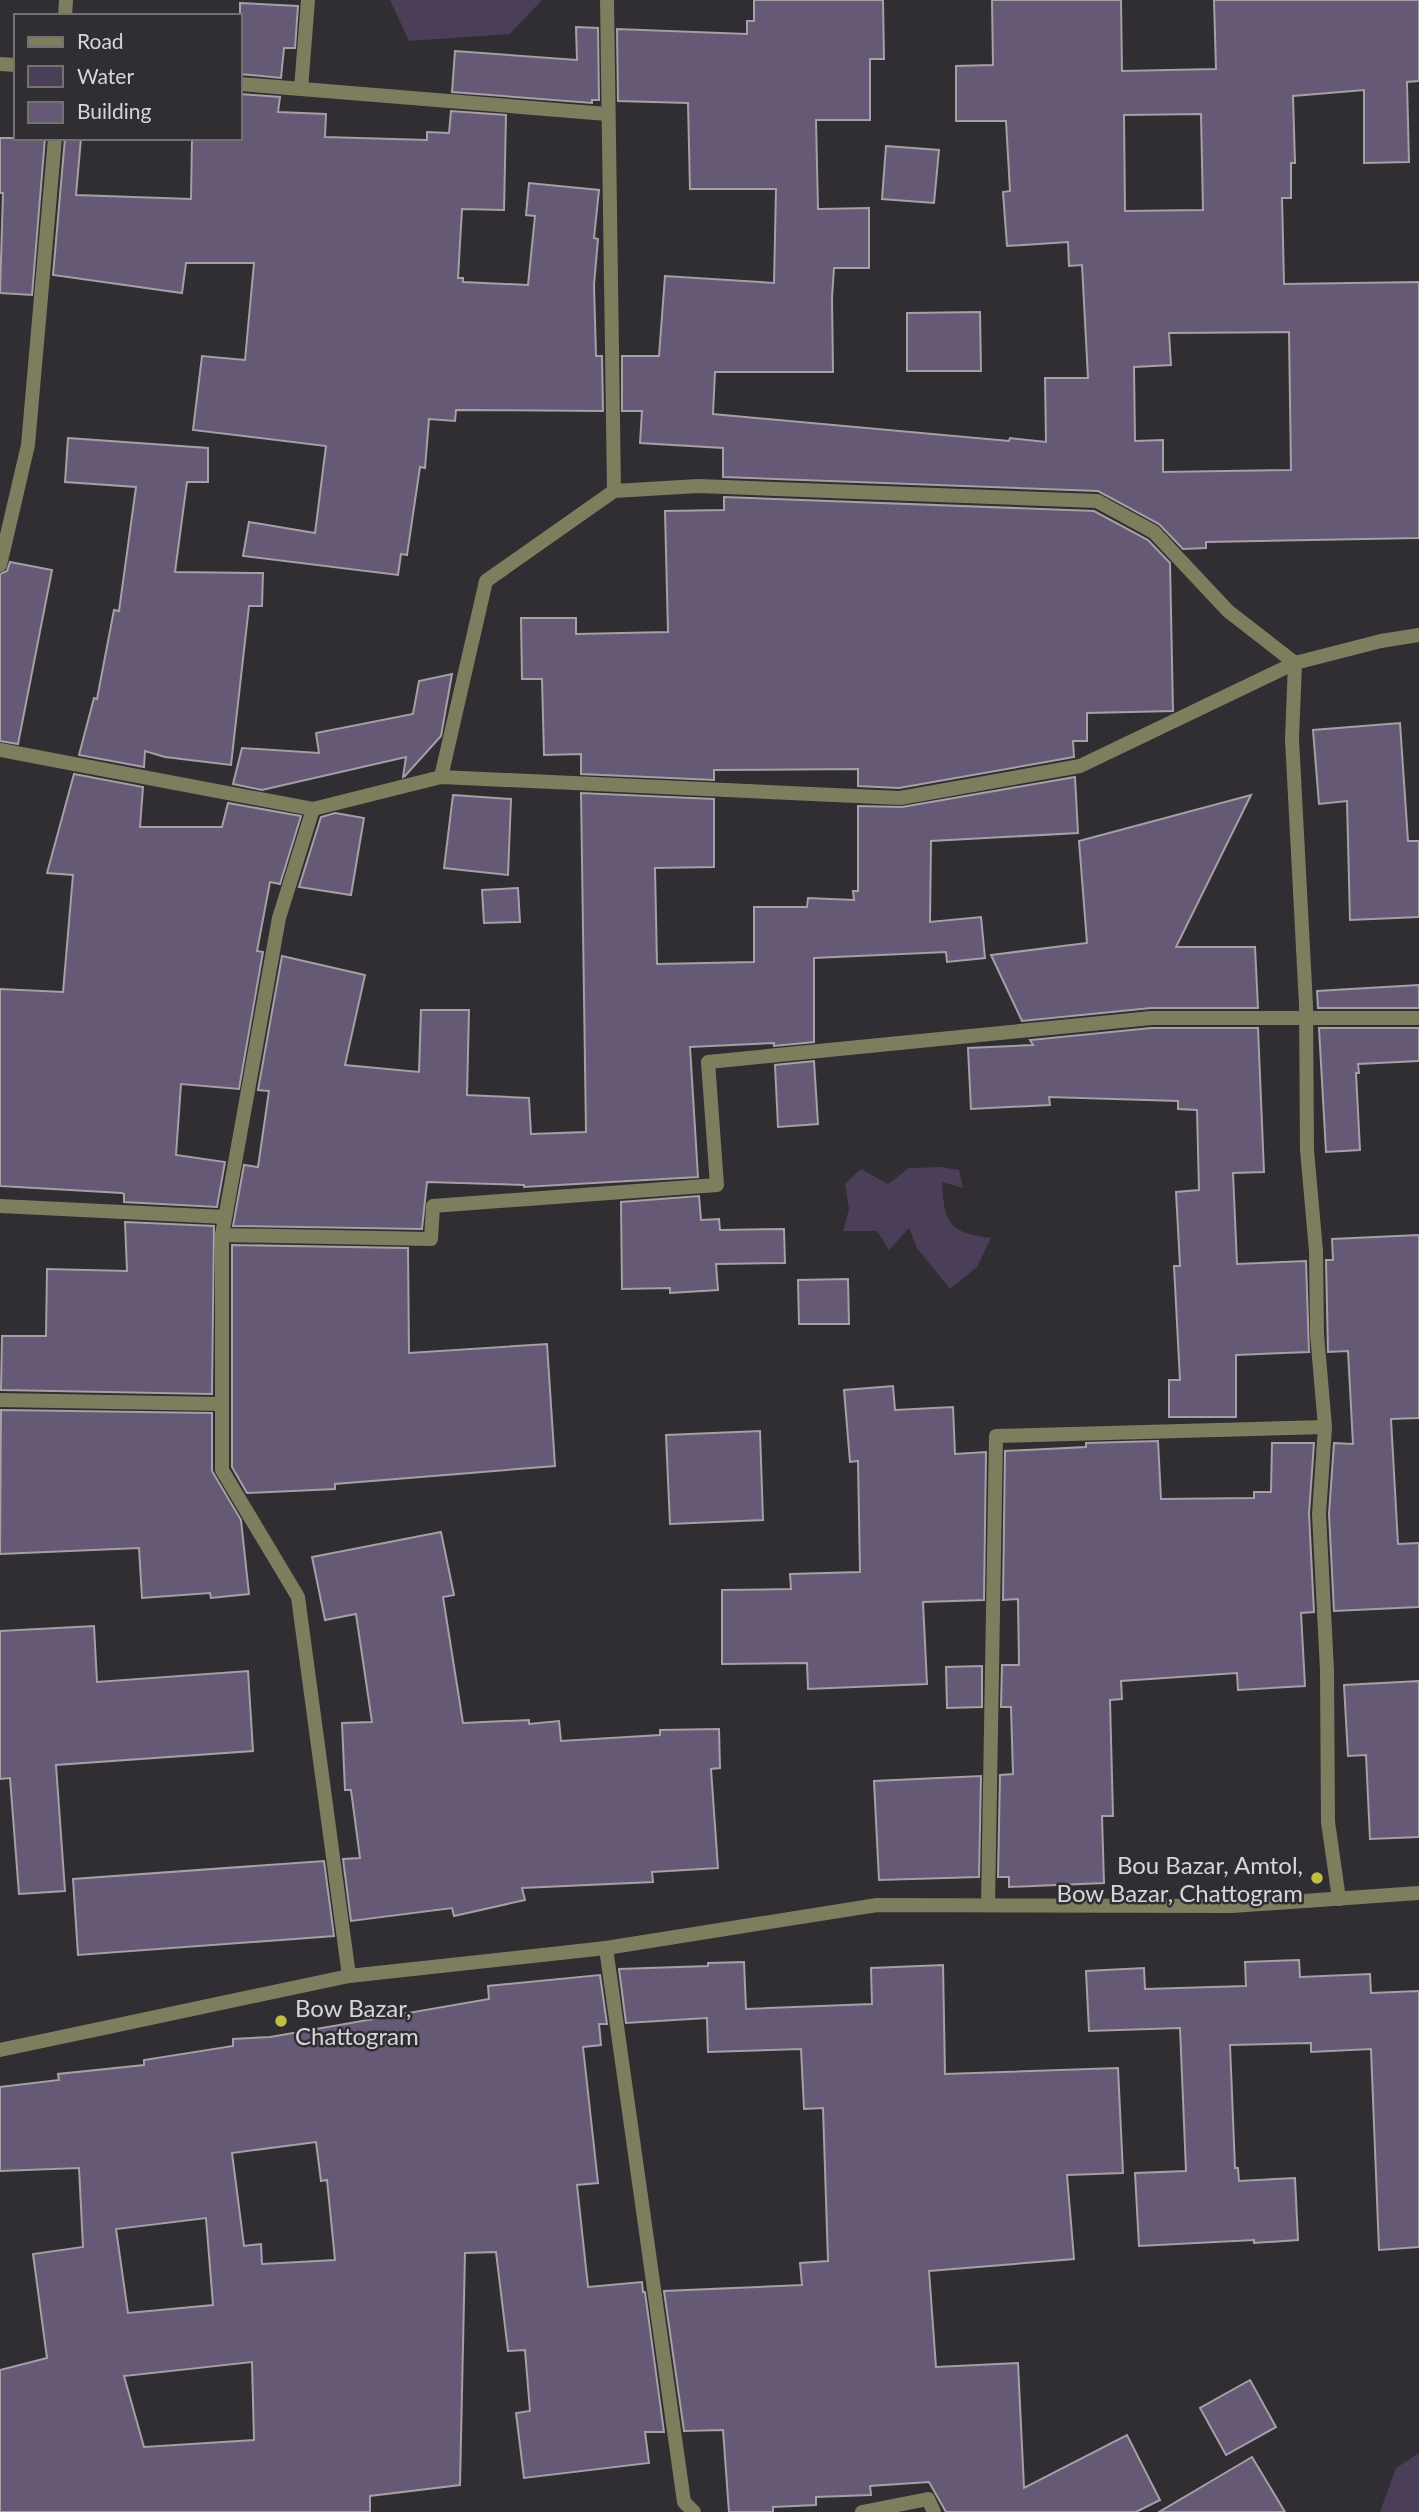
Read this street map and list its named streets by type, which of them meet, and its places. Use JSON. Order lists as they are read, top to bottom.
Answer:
{
  "places": ["Bou Bazar, Amtol, Bow Bazar, Chattogram", "Bow Bazar, Chattogram"],
  "legend": ["Road", "Water", "Building"]
}
